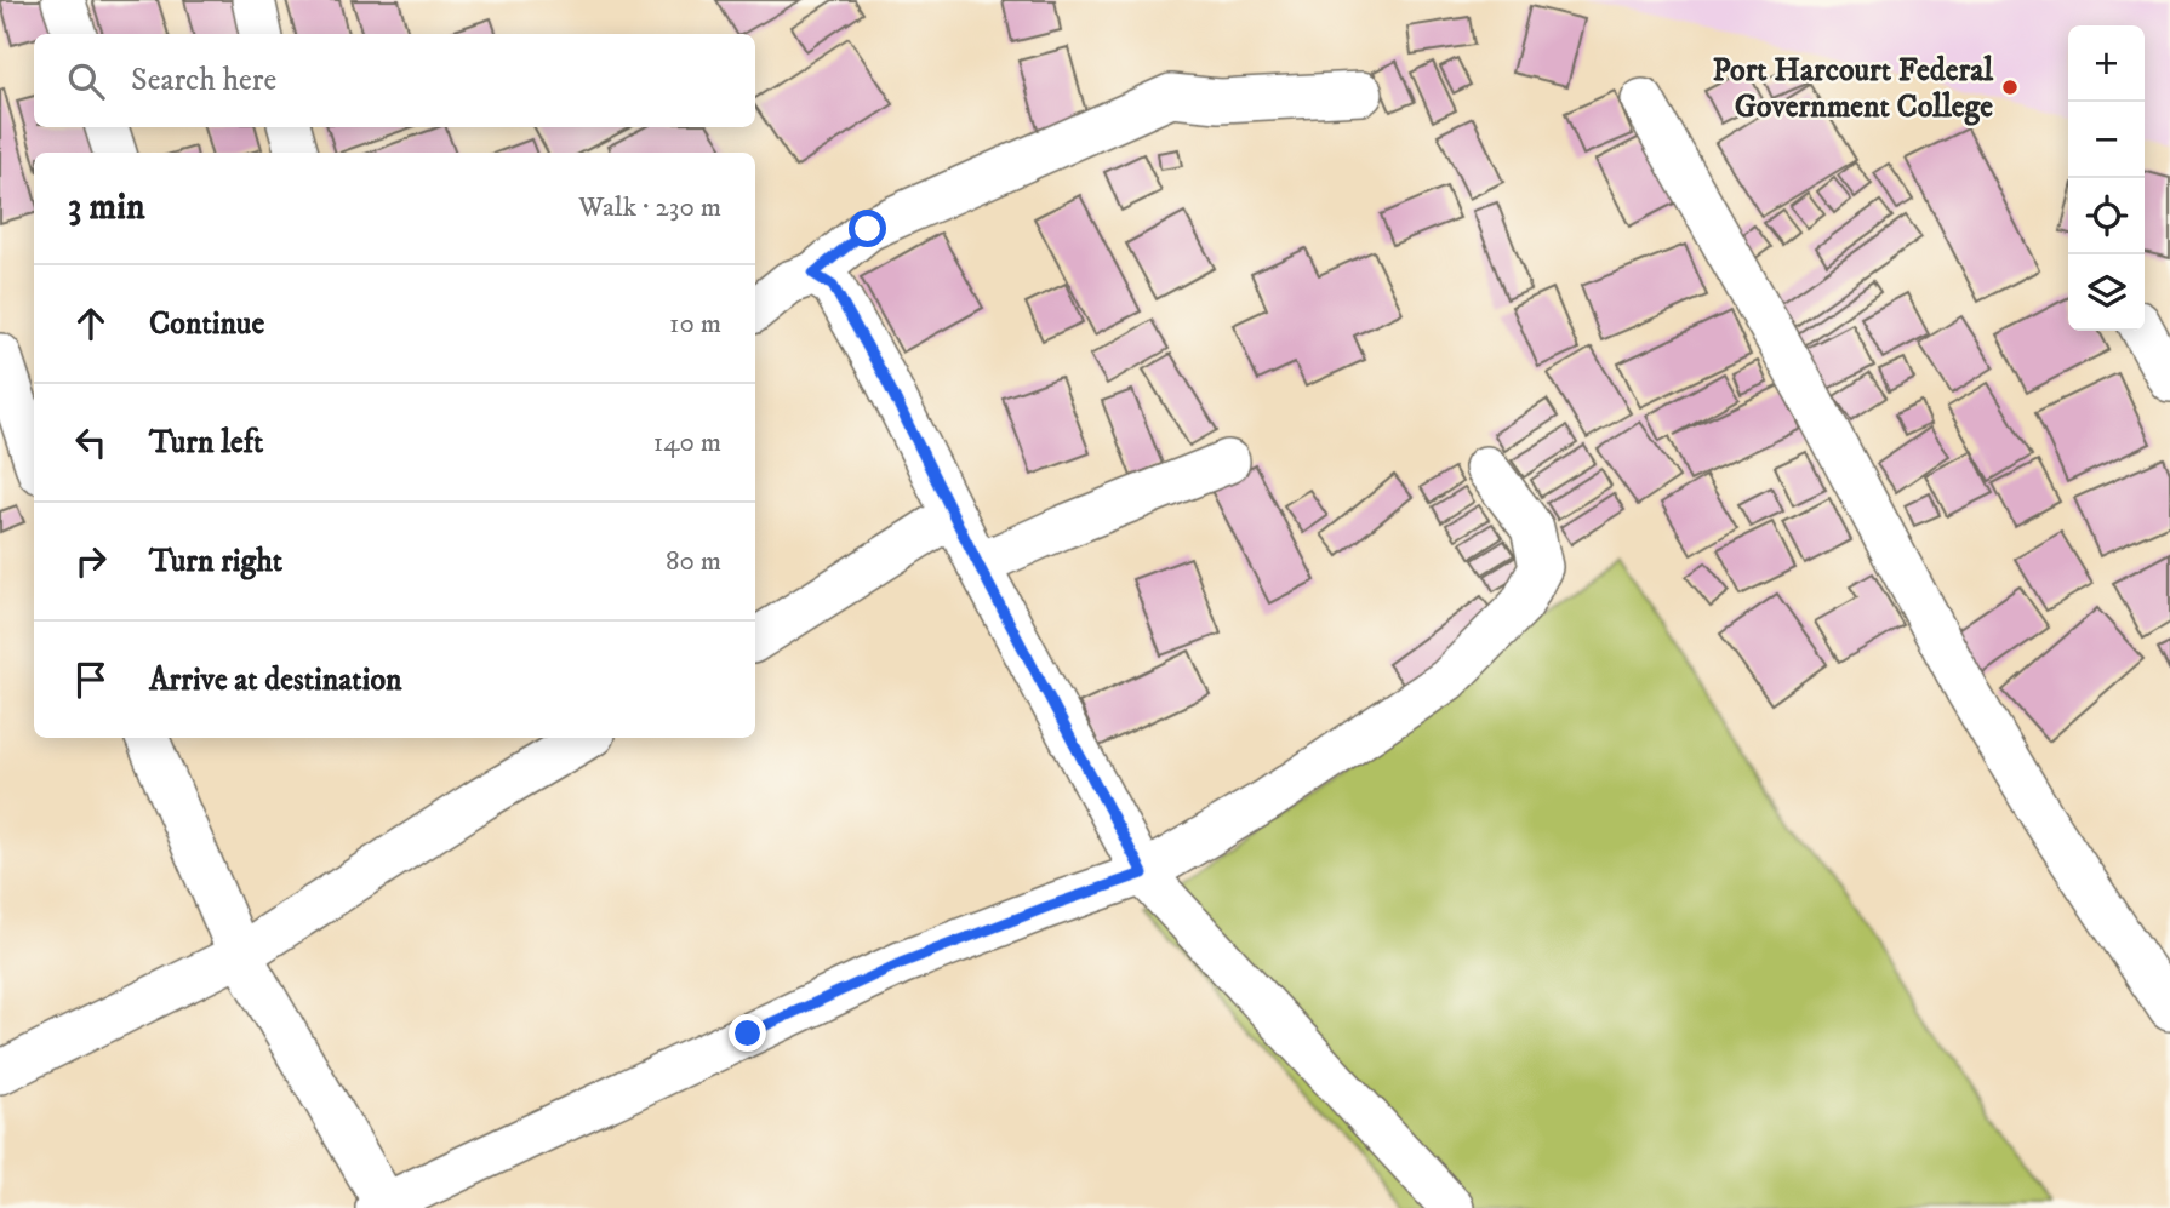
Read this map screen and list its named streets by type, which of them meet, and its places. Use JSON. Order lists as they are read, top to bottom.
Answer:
{
  "places": ["Port Harcourt Federal Government College"],
  "page": {
    "map_buttons": ["+", "−"],
    "search": "Search here",
    "heading": ["3 min", "Walk · 230 m"],
    "list": [
      ["Continue", "10 m"],
      ["Turn left", "140 m"],
      ["Turn right", "80 m"],
      "Arrive at destination"
    ]
  }
}
